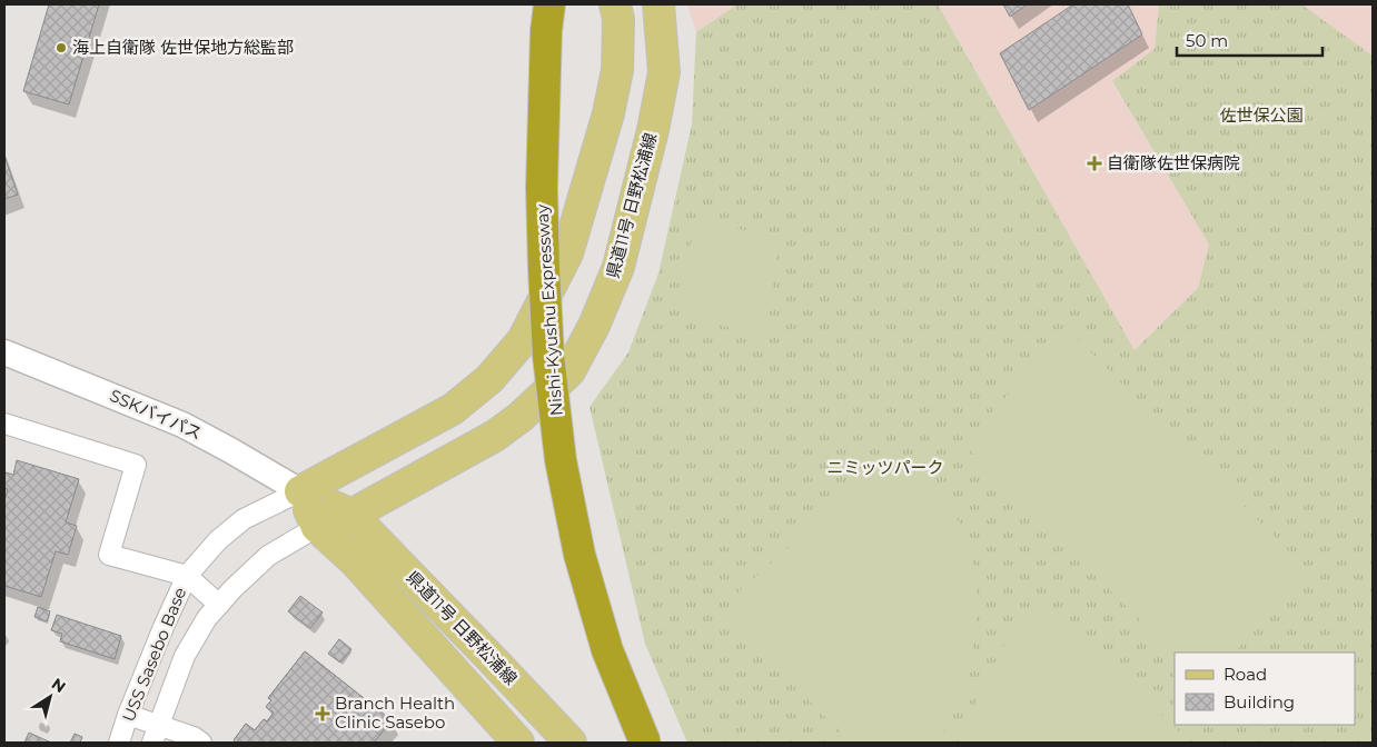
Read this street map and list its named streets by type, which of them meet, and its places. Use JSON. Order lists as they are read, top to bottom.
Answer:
{
  "streets": {
    "highway": ["Nishi-Kyushu Expressway"],
    "main road": ["県道11号 日野松浦線"],
    "street": ["SSKバイパス", "USS Sasebo Base"]
  },
  "crossings": [
    ["県道11号 日野松浦線", "SSKバイパス"],
    ["県道11号 日野松浦線", "USS Sasebo Base"],
    ["SSKバイパス", "USS Sasebo Base"]
  ],
  "parks": ["佐世保公園", "ニミッツパーク"],
  "places": {
    "other": ["海上自衛隊 佐世保地方総監部"],
    "health": ["自衛隊佐世保病院", "Branch Health Clinic Sasebo"]
  },
  "legend": ["Road", "Building"],
  "scale_bar": "50 m",
  "north": "top right"
}
